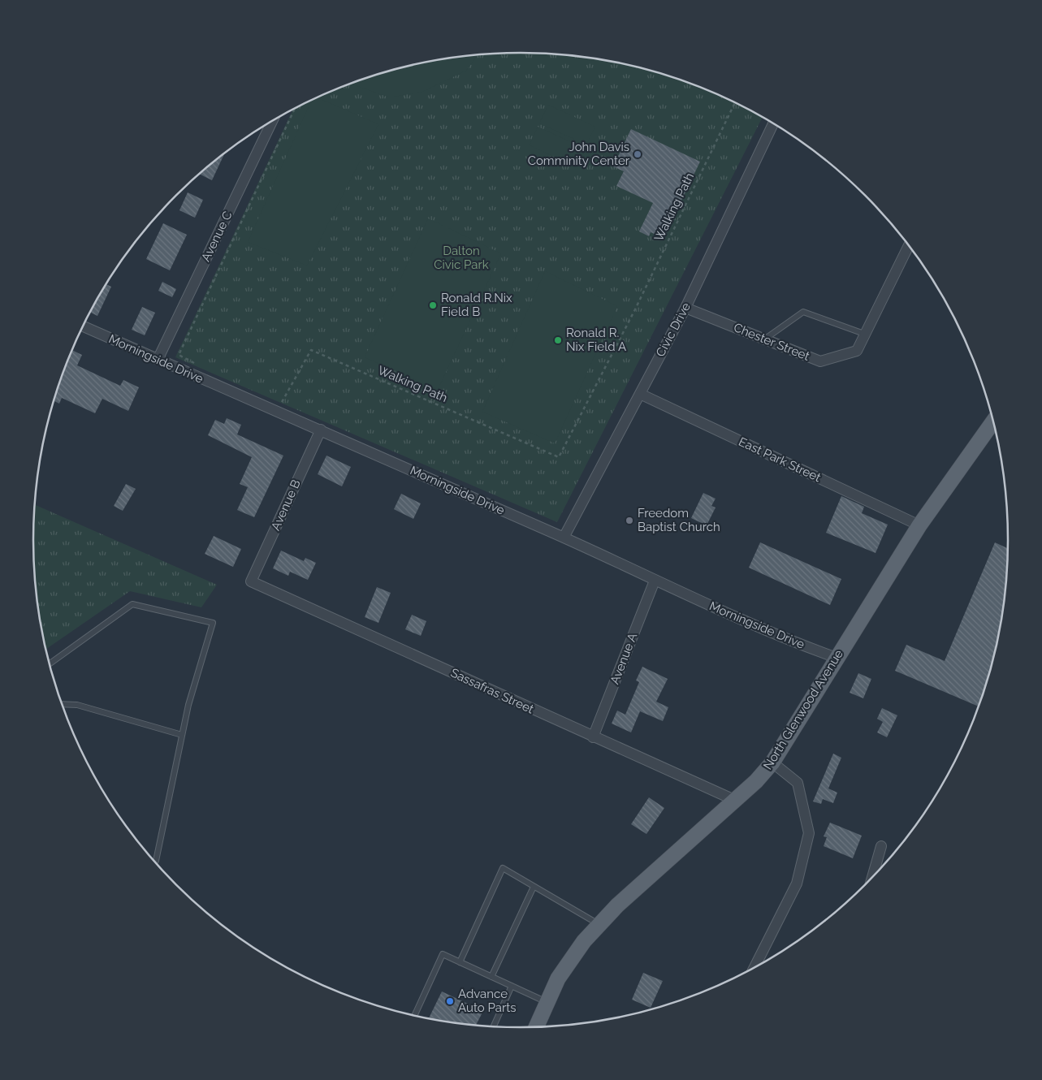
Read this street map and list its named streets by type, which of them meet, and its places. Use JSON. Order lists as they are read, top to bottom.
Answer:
{
  "streets": {
    "main road": ["North Glenwood Avenue"],
    "street": [
      "Avenue C",
      "Civic Drive",
      "Chester Street",
      "Morningside Drive",
      "East Park Street",
      "Avenue B",
      "Avenue A",
      "Sassafras Street"
    ],
    "path": ["Walking Path"]
  },
  "crossings": [
    ["Avenue C", "Morningside Drive"],
    ["Civic Drive", "Chester Street"],
    ["Civic Drive", "Morningside Drive"],
    ["Civic Drive", "East Park Street"],
    ["Morningside Drive", "Avenue B"],
    ["Morningside Drive", "Avenue A"],
    ["Morningside Drive", "North Glenwood Avenue"],
    ["East Park Street", "North Glenwood Avenue"],
    ["Avenue B", "Sassafras Street"],
    ["Avenue A", "Sassafras Street"],
    ["Sassafras Street", "North Glenwood Avenue"]
  ],
  "parks": ["Dalton Civic Park"],
  "places": [
    "John Davis Comminity Center",
    "Ronald R.Nix Field B",
    "Ronald R. Nix Field A",
    "Freedom Baptist Church",
    "Advance Auto Parts"
  ]
}
